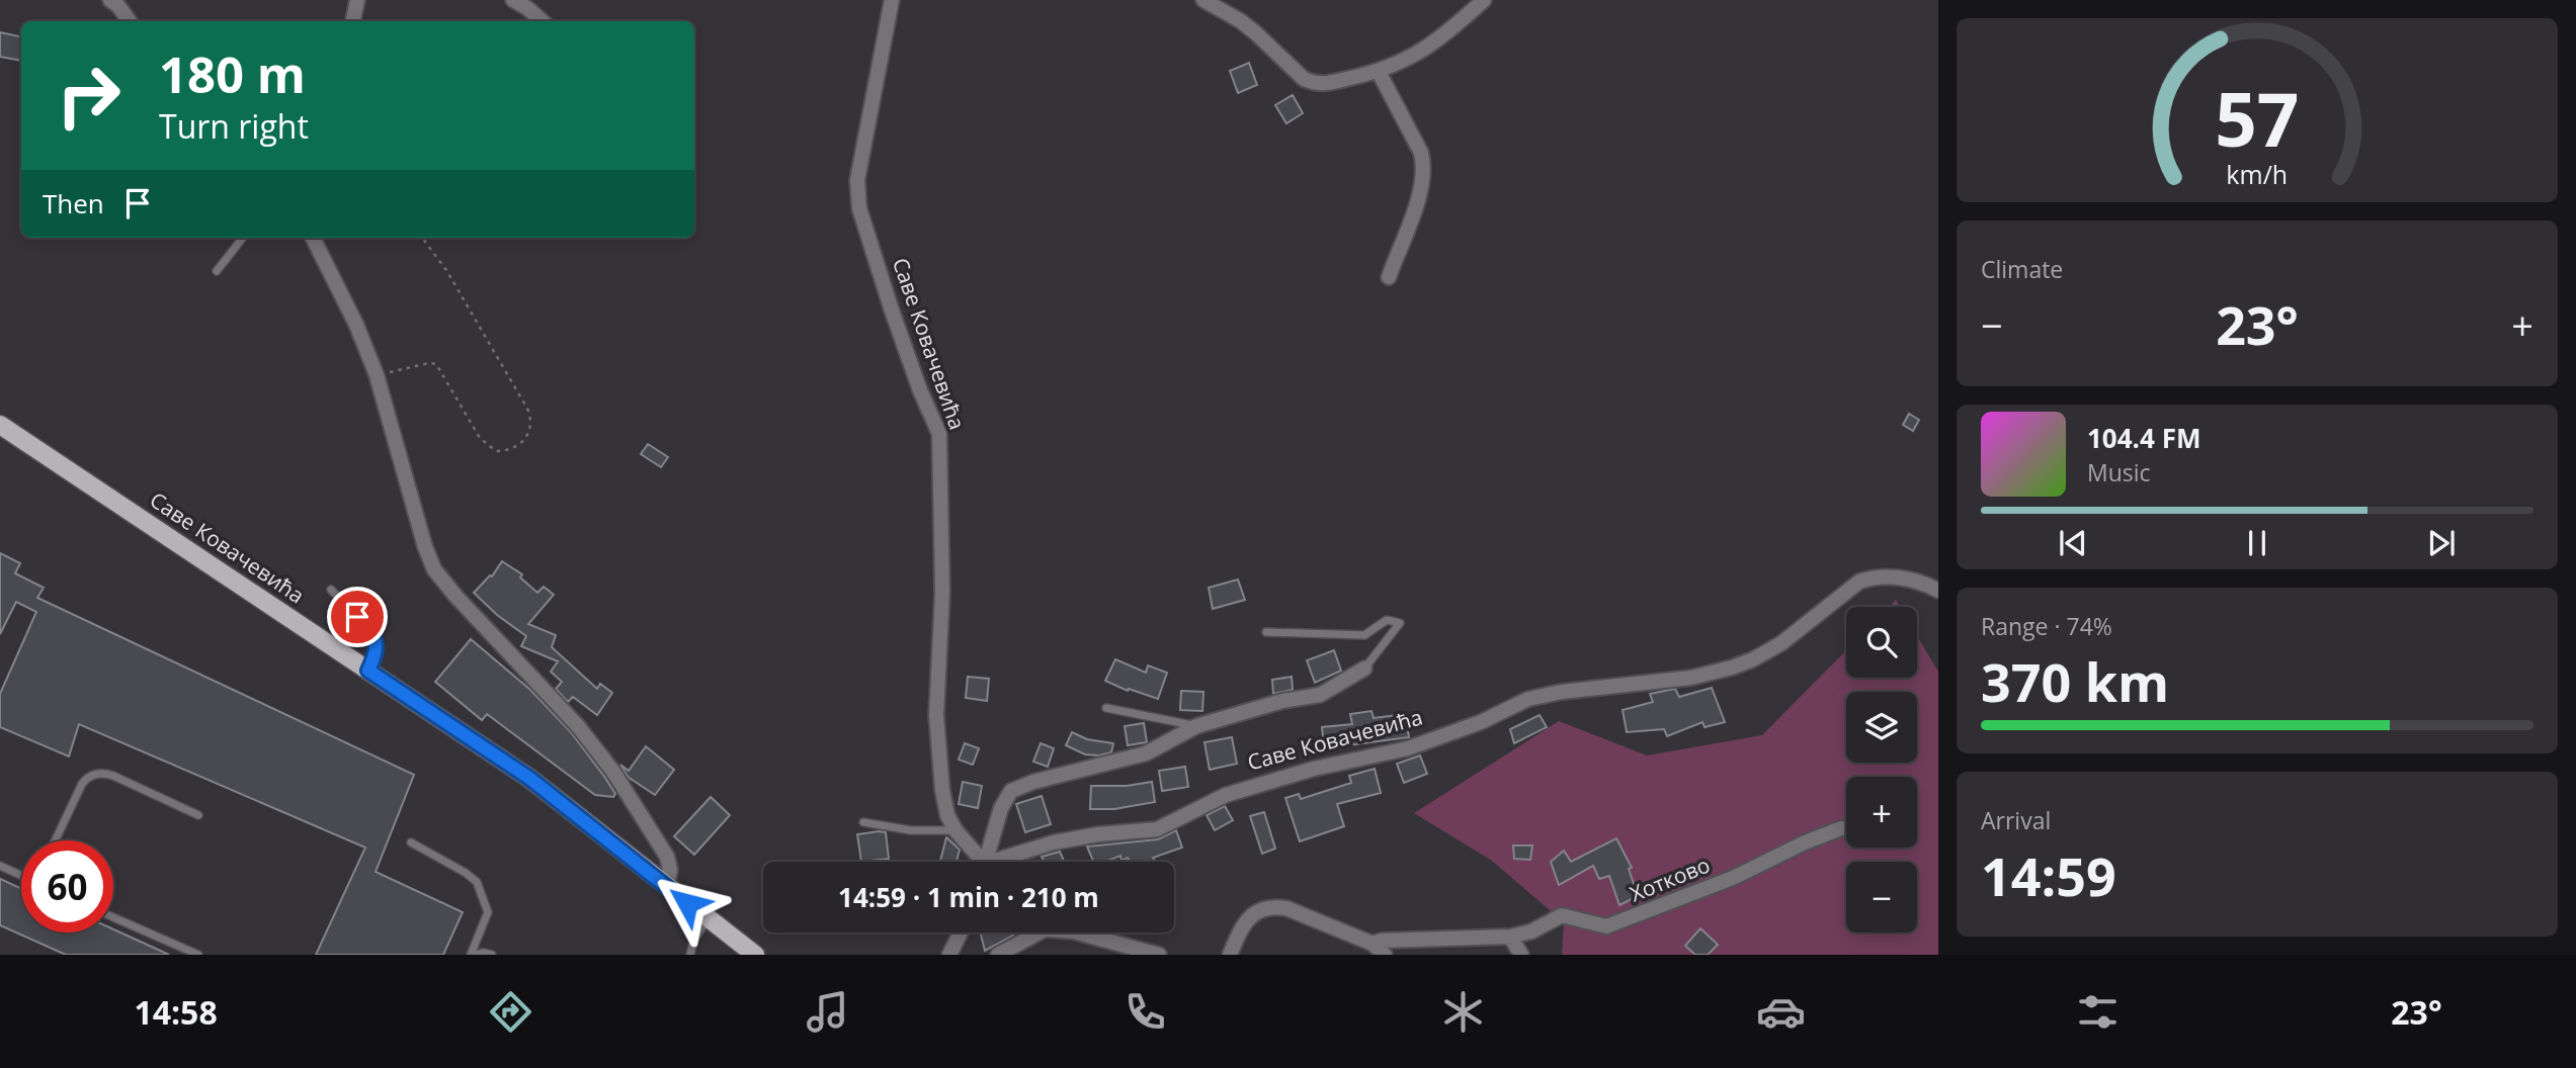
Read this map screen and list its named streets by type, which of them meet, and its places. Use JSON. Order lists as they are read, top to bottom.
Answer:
{
  "streets": {
    "main road": ["Саве Ковачевића"],
    "street": ["Хотково"]
  },
  "page": {
    "turn": ["180 m", "Turn right"],
    "then": "Then",
    "tile": [
      "Climate",
      ["Range · 74%", "370 km"],
      ["Arrival", "14:59"]
    ],
    "heat": ["−", "23°", "+"],
    "song": ["104.4 FM", "Music"],
    "map_buttons": ["+", "−"],
    "limit": "60",
    "trip": "14:59 · 1 min · 210 m",
    "tabs": ["14:58", "23°"],
    "gauge": ["57", "km/h"]
  }
}
